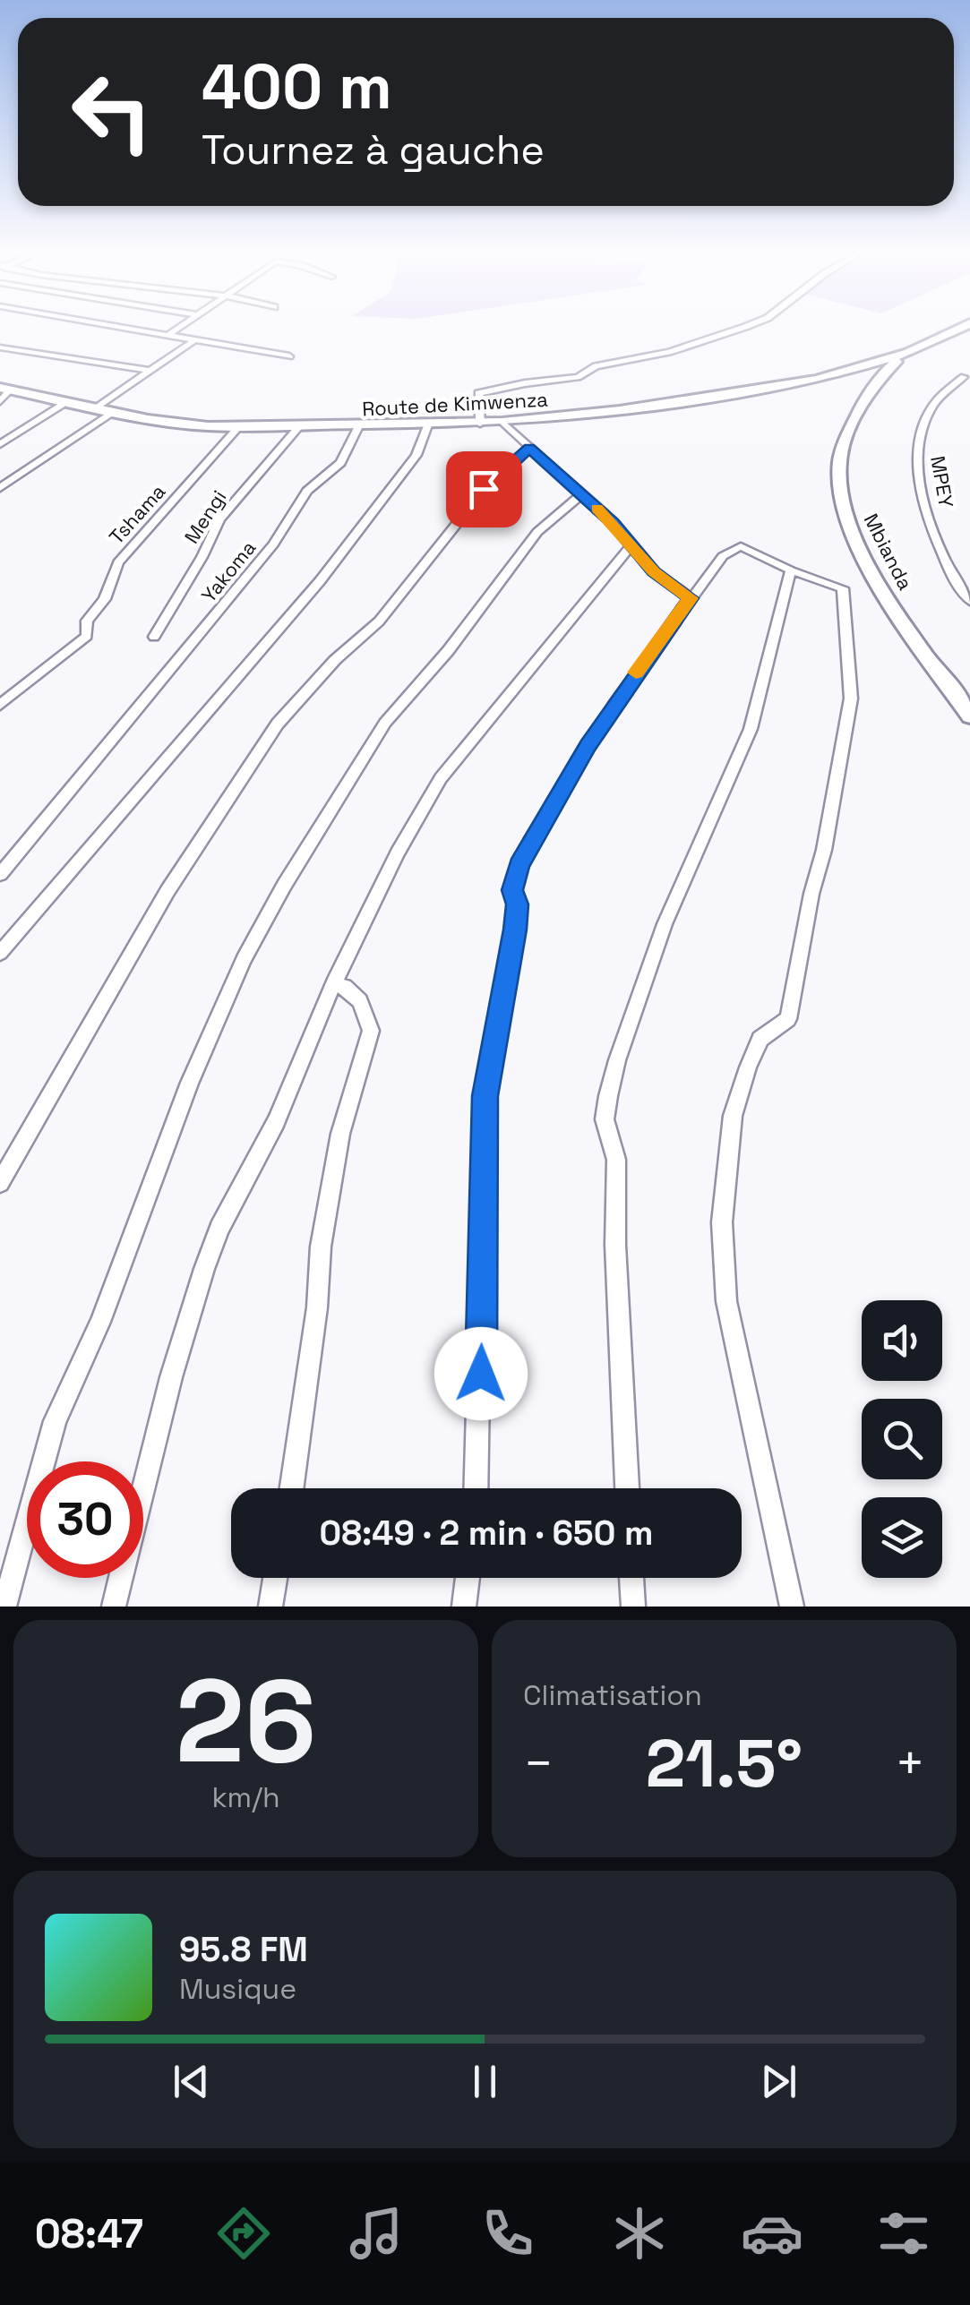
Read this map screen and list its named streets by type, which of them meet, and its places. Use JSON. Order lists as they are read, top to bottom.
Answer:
{
  "streets": {
    "street": [
      "Route de Kimwenza",
      "MPEY",
      "Tshama",
      "Mengi",
      "Mbianda",
      "Yakoma"
    ]
  },
  "crossings": [
    ["Route de Kimwenza", "Tshama"],
    ["Route de Kimwenza", "Mengi"],
    ["Route de Kimwenza", "Mbianda"],
    ["Route de Kimwenza", "Yakoma"]
  ],
  "page": {
    "turn": ["400 m", "Tournez à gauche"],
    "limit": "30",
    "trip": "08:49 · 2 min · 650 m",
    "tile": [
      ["26", "km/h"],
      "Climatisation"
    ],
    "heat": ["−", "21.5°", "+"],
    "song": ["95.8 FM", "Musique"],
    "tabs": "08:47"
  }
}
